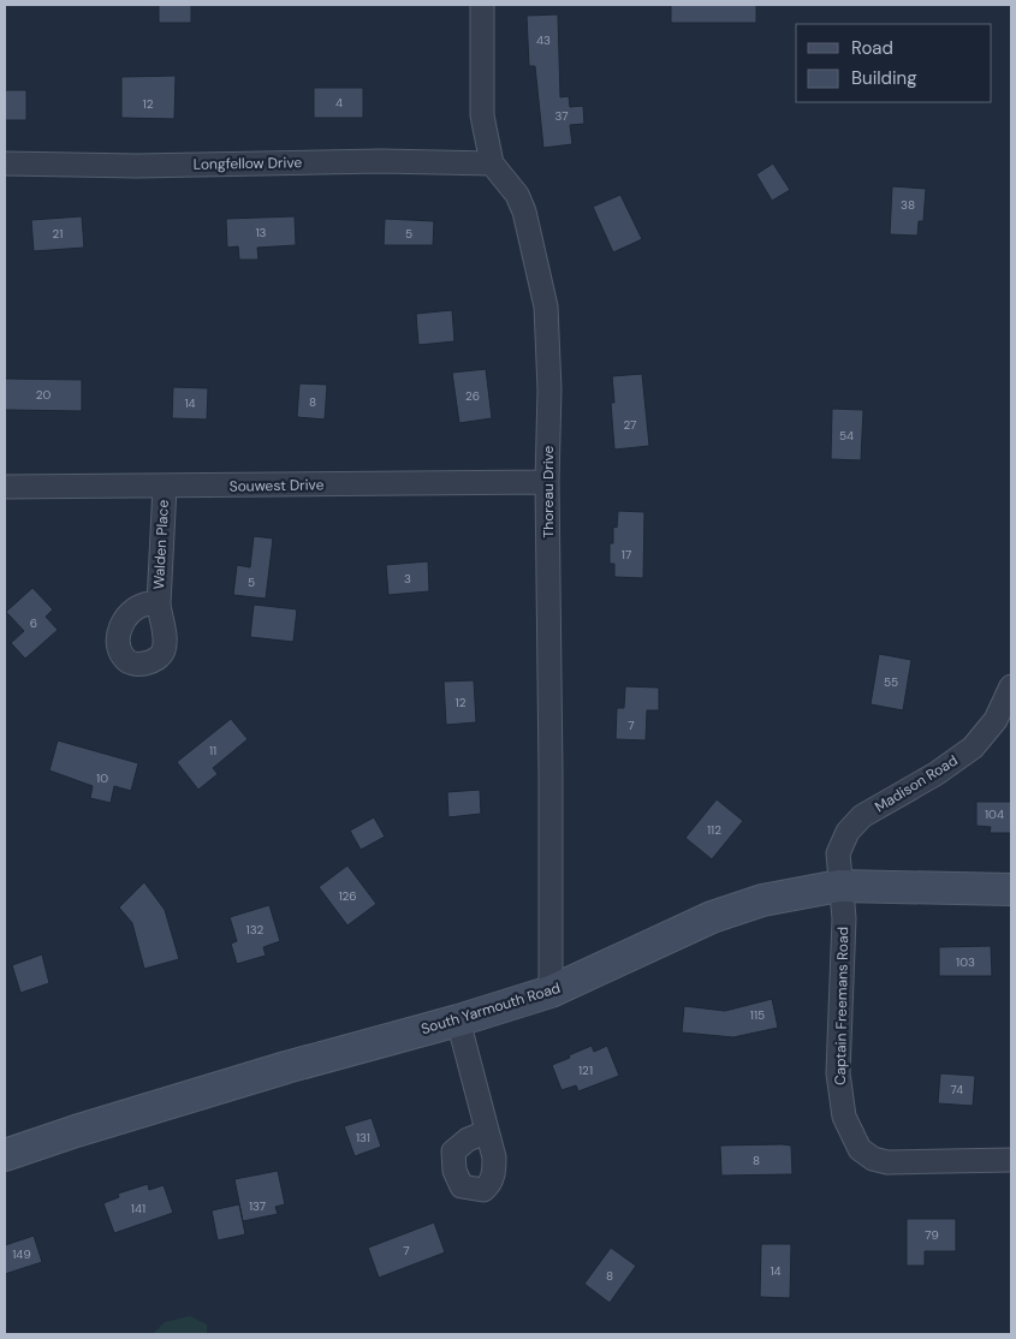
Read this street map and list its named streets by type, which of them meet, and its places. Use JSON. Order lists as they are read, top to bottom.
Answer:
{
  "streets": {
    "main road": ["South Yarmouth Road"],
    "street": [
      "Longfellow Drive",
      "Souwest Drive",
      "Thoreau Drive",
      "Walden Place",
      "Madison Road",
      "Captain Freemans Road"
    ]
  },
  "crossings": [
    ["Longfellow Drive", "Thoreau Drive"],
    ["Souwest Drive", "Thoreau Drive"],
    ["Souwest Drive", "Walden Place"],
    ["Thoreau Drive", "South Yarmouth Road"],
    ["Madison Road", "Captain Freemans Road"],
    ["Madison Road", "South Yarmouth Road"],
    ["Captain Freemans Road", "South Yarmouth Road"]
  ],
  "house_numbers": [
    "43",
    "4",
    "12",
    "37",
    "38",
    "13",
    "21",
    "5",
    "20",
    "26",
    "8",
    "14",
    "27",
    "54",
    "17",
    "3",
    "5",
    "6",
    "55",
    "12",
    "7",
    "11",
    "10",
    "104",
    "112",
    "126",
    "132",
    "103",
    "115",
    "121",
    "74",
    "131",
    "8",
    "137",
    "141",
    "79",
    "7",
    "149",
    "14",
    "8"
  ],
  "legend": ["Road", "Building"]
}
